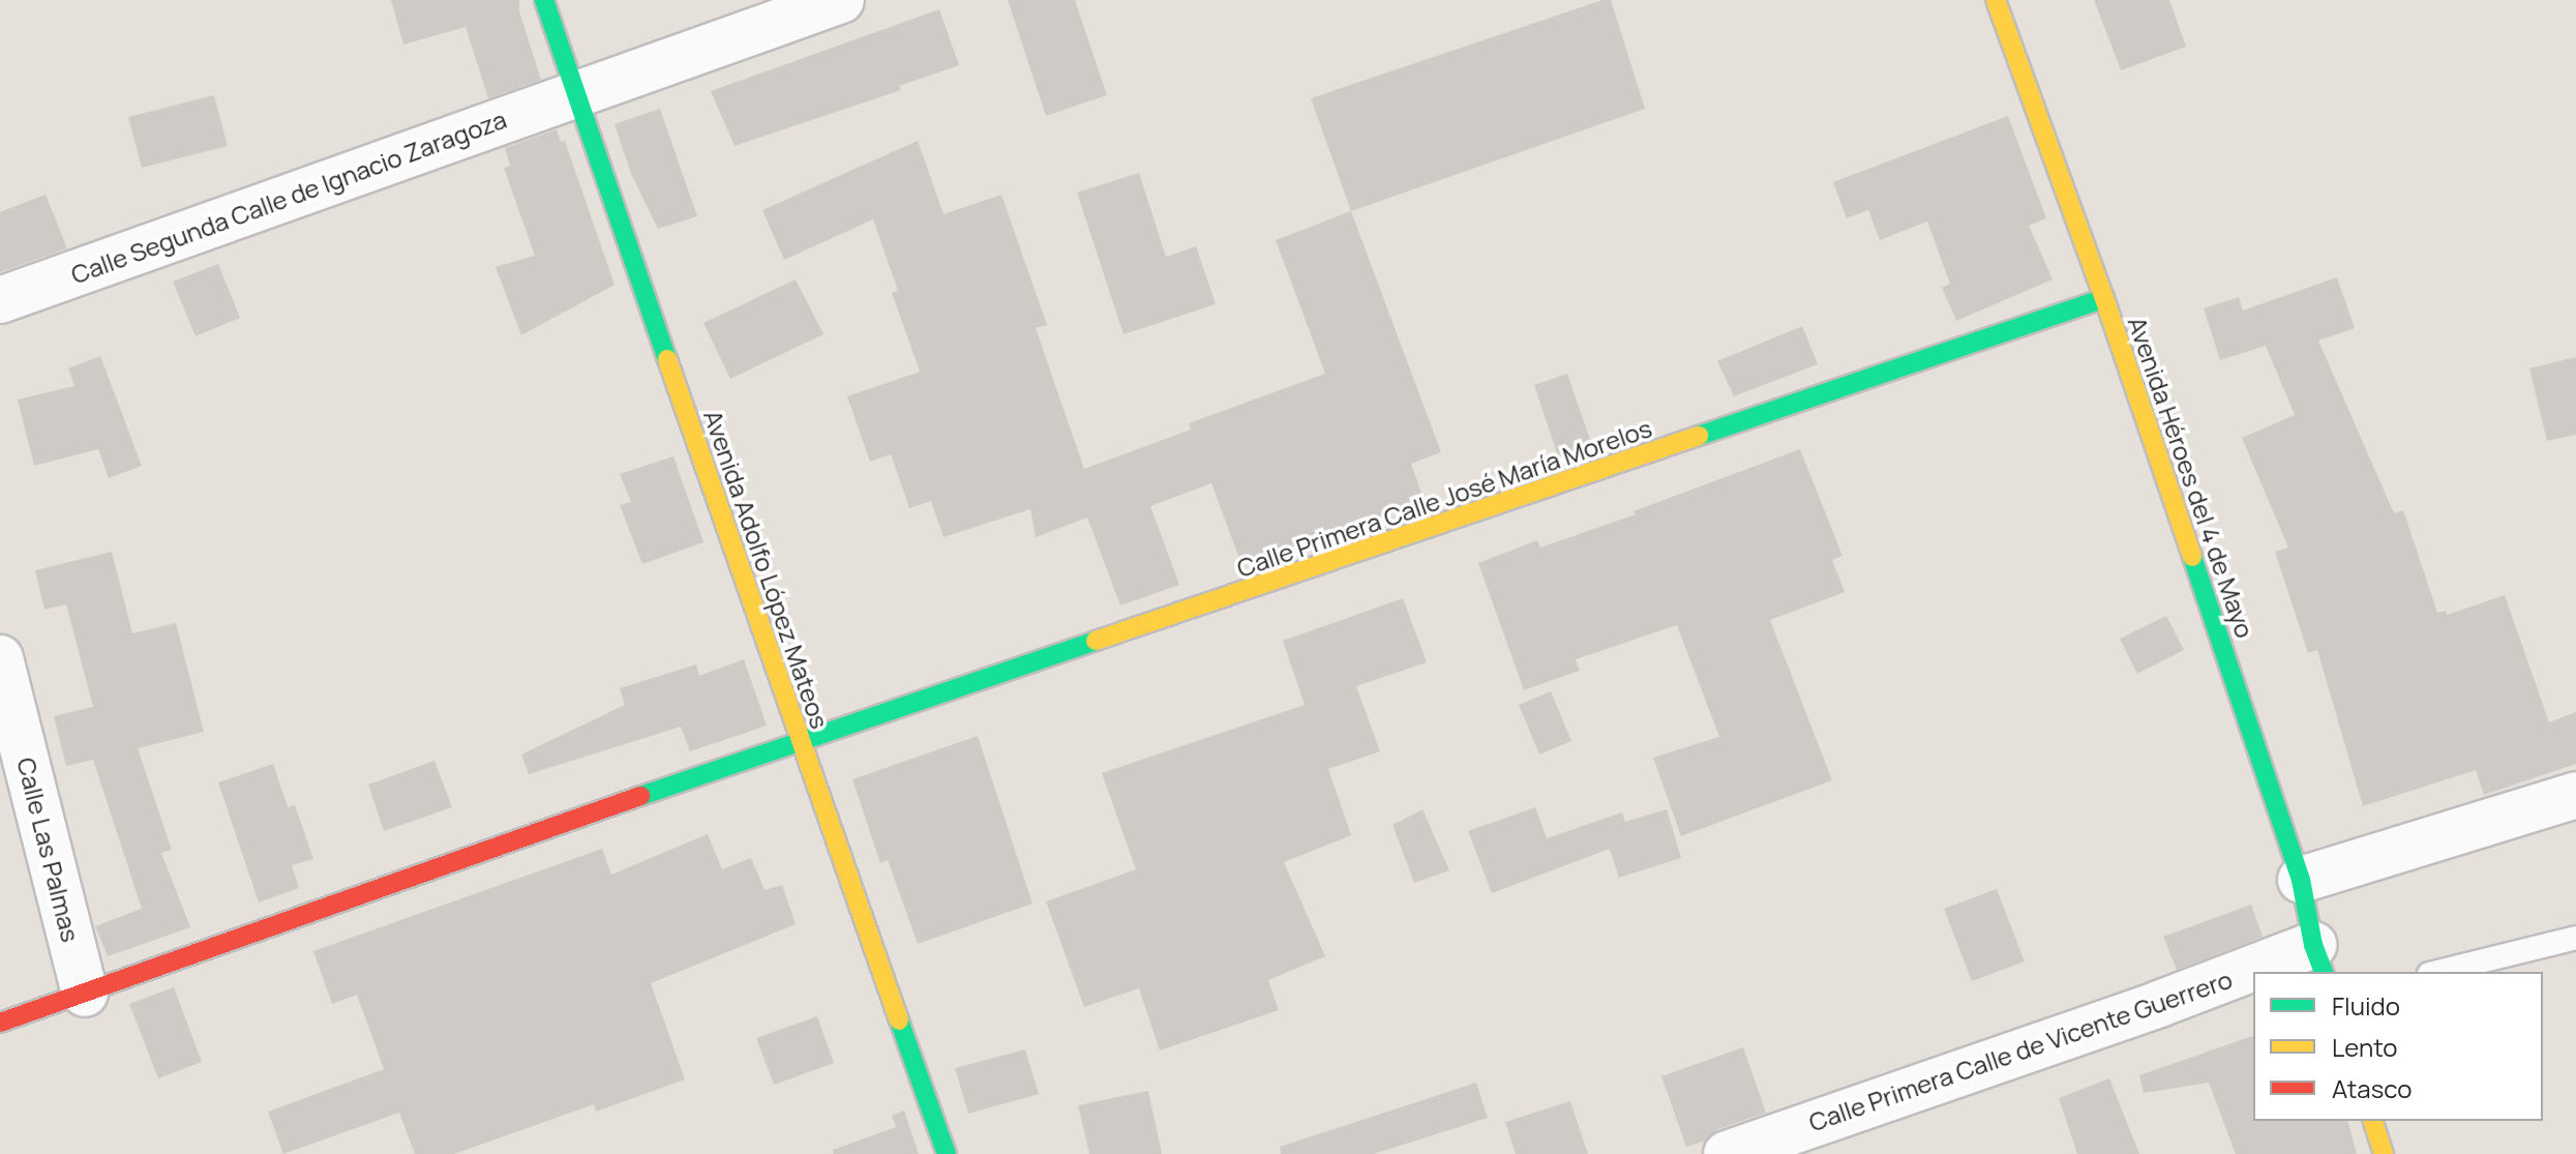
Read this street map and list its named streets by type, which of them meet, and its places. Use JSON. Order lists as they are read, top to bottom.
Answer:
{
  "streets": {
    "street": [
      "Calle Segunda Calle de Ignacio Zaragoza",
      "Avenida Héroes del 4 de Mayo",
      "Calle Primera Calle José María Morelos",
      "Avenida Adolfo López Mateos",
      "Calle Las Palmas",
      "Calle Primera Calle de Vicente Guerrero"
    ]
  },
  "crossings": [
    ["Calle Segunda Calle de Ignacio Zaragoza", "Avenida Adolfo López Mateos"],
    ["Avenida Héroes del 4 de Mayo", "Calle Primera Calle José María Morelos"],
    ["Avenida Héroes del 4 de Mayo", "Calle Primera Calle de Vicente Guerrero"],
    ["Calle Primera Calle José María Morelos", "Avenida Adolfo López Mateos"],
    ["Calle Primera Calle José María Morelos", "Calle Las Palmas"]
  ],
  "legend": ["Fluido", "Lento", "Atasco"]
}
